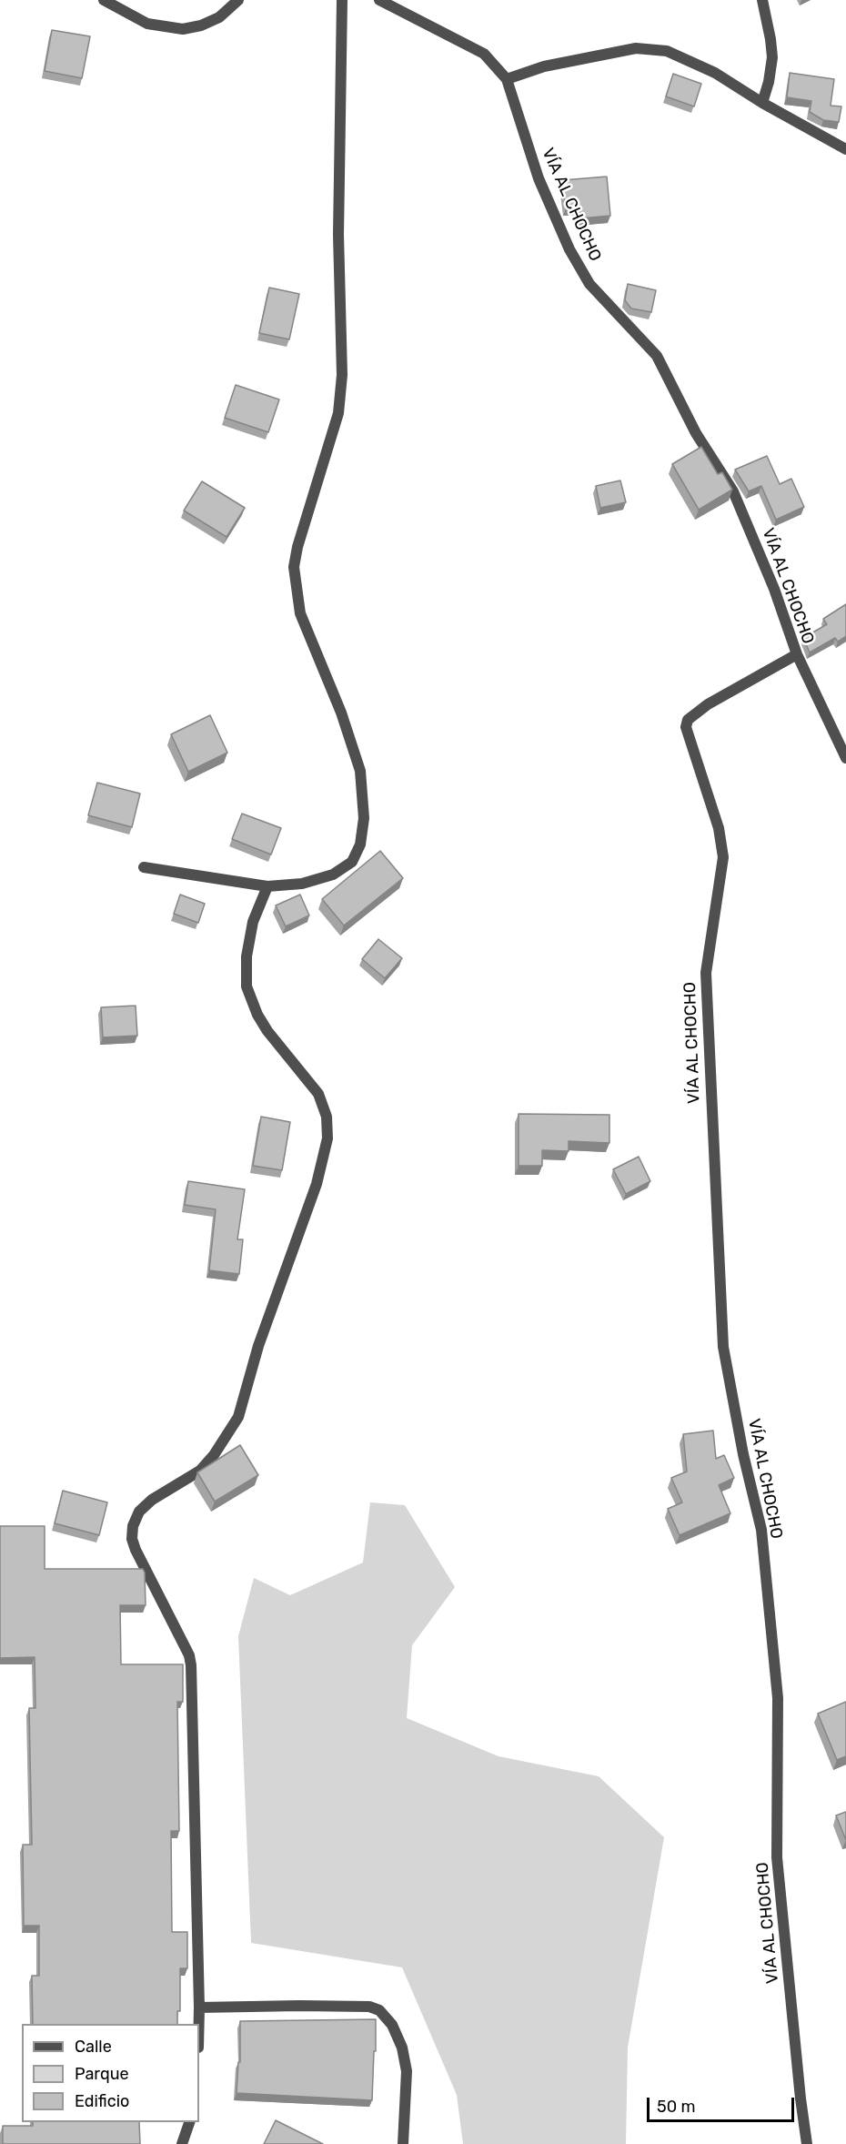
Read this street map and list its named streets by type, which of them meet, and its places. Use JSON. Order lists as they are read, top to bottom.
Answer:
{
  "streets": {
    "street": ["VÍA AL CHOCHO"]
  },
  "legend": ["Calle", "Parque", "Edificio"],
  "scale_bar": "50 m"
}
